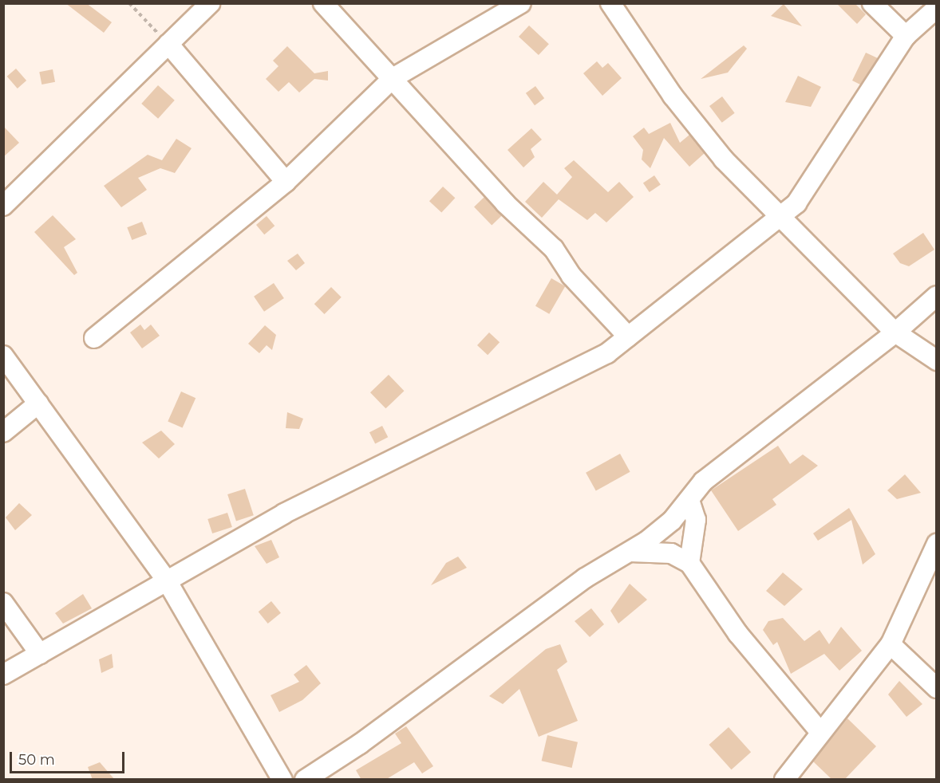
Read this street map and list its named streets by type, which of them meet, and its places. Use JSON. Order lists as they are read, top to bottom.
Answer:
{
  "scale_bar": "50 m"
}
